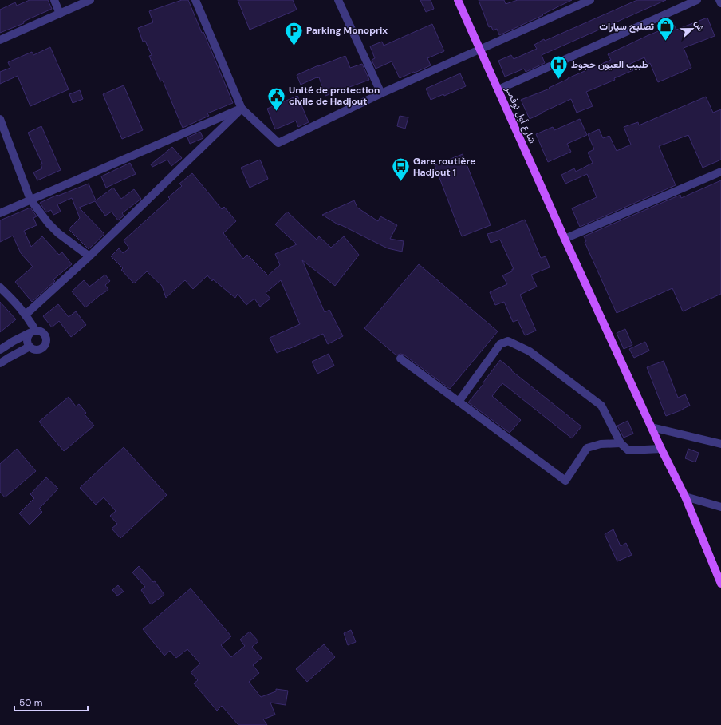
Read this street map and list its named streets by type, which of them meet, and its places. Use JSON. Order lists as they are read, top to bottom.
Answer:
{
  "streets": {
    "main road": ["شارع أول نوفمبر"]
  },
  "places": {
    "shop": ["تصليح سيارات"],
    "parking": ["Parking Monoprix"],
    "hospital": ["طبيب العيون حجوط"],
    "public building": ["Unité de protection civile de Hadjout"],
    "bus stop": ["Gare routière Hadjout 1"]
  },
  "scale_bar": "50 m",
  "north": "right"
}
